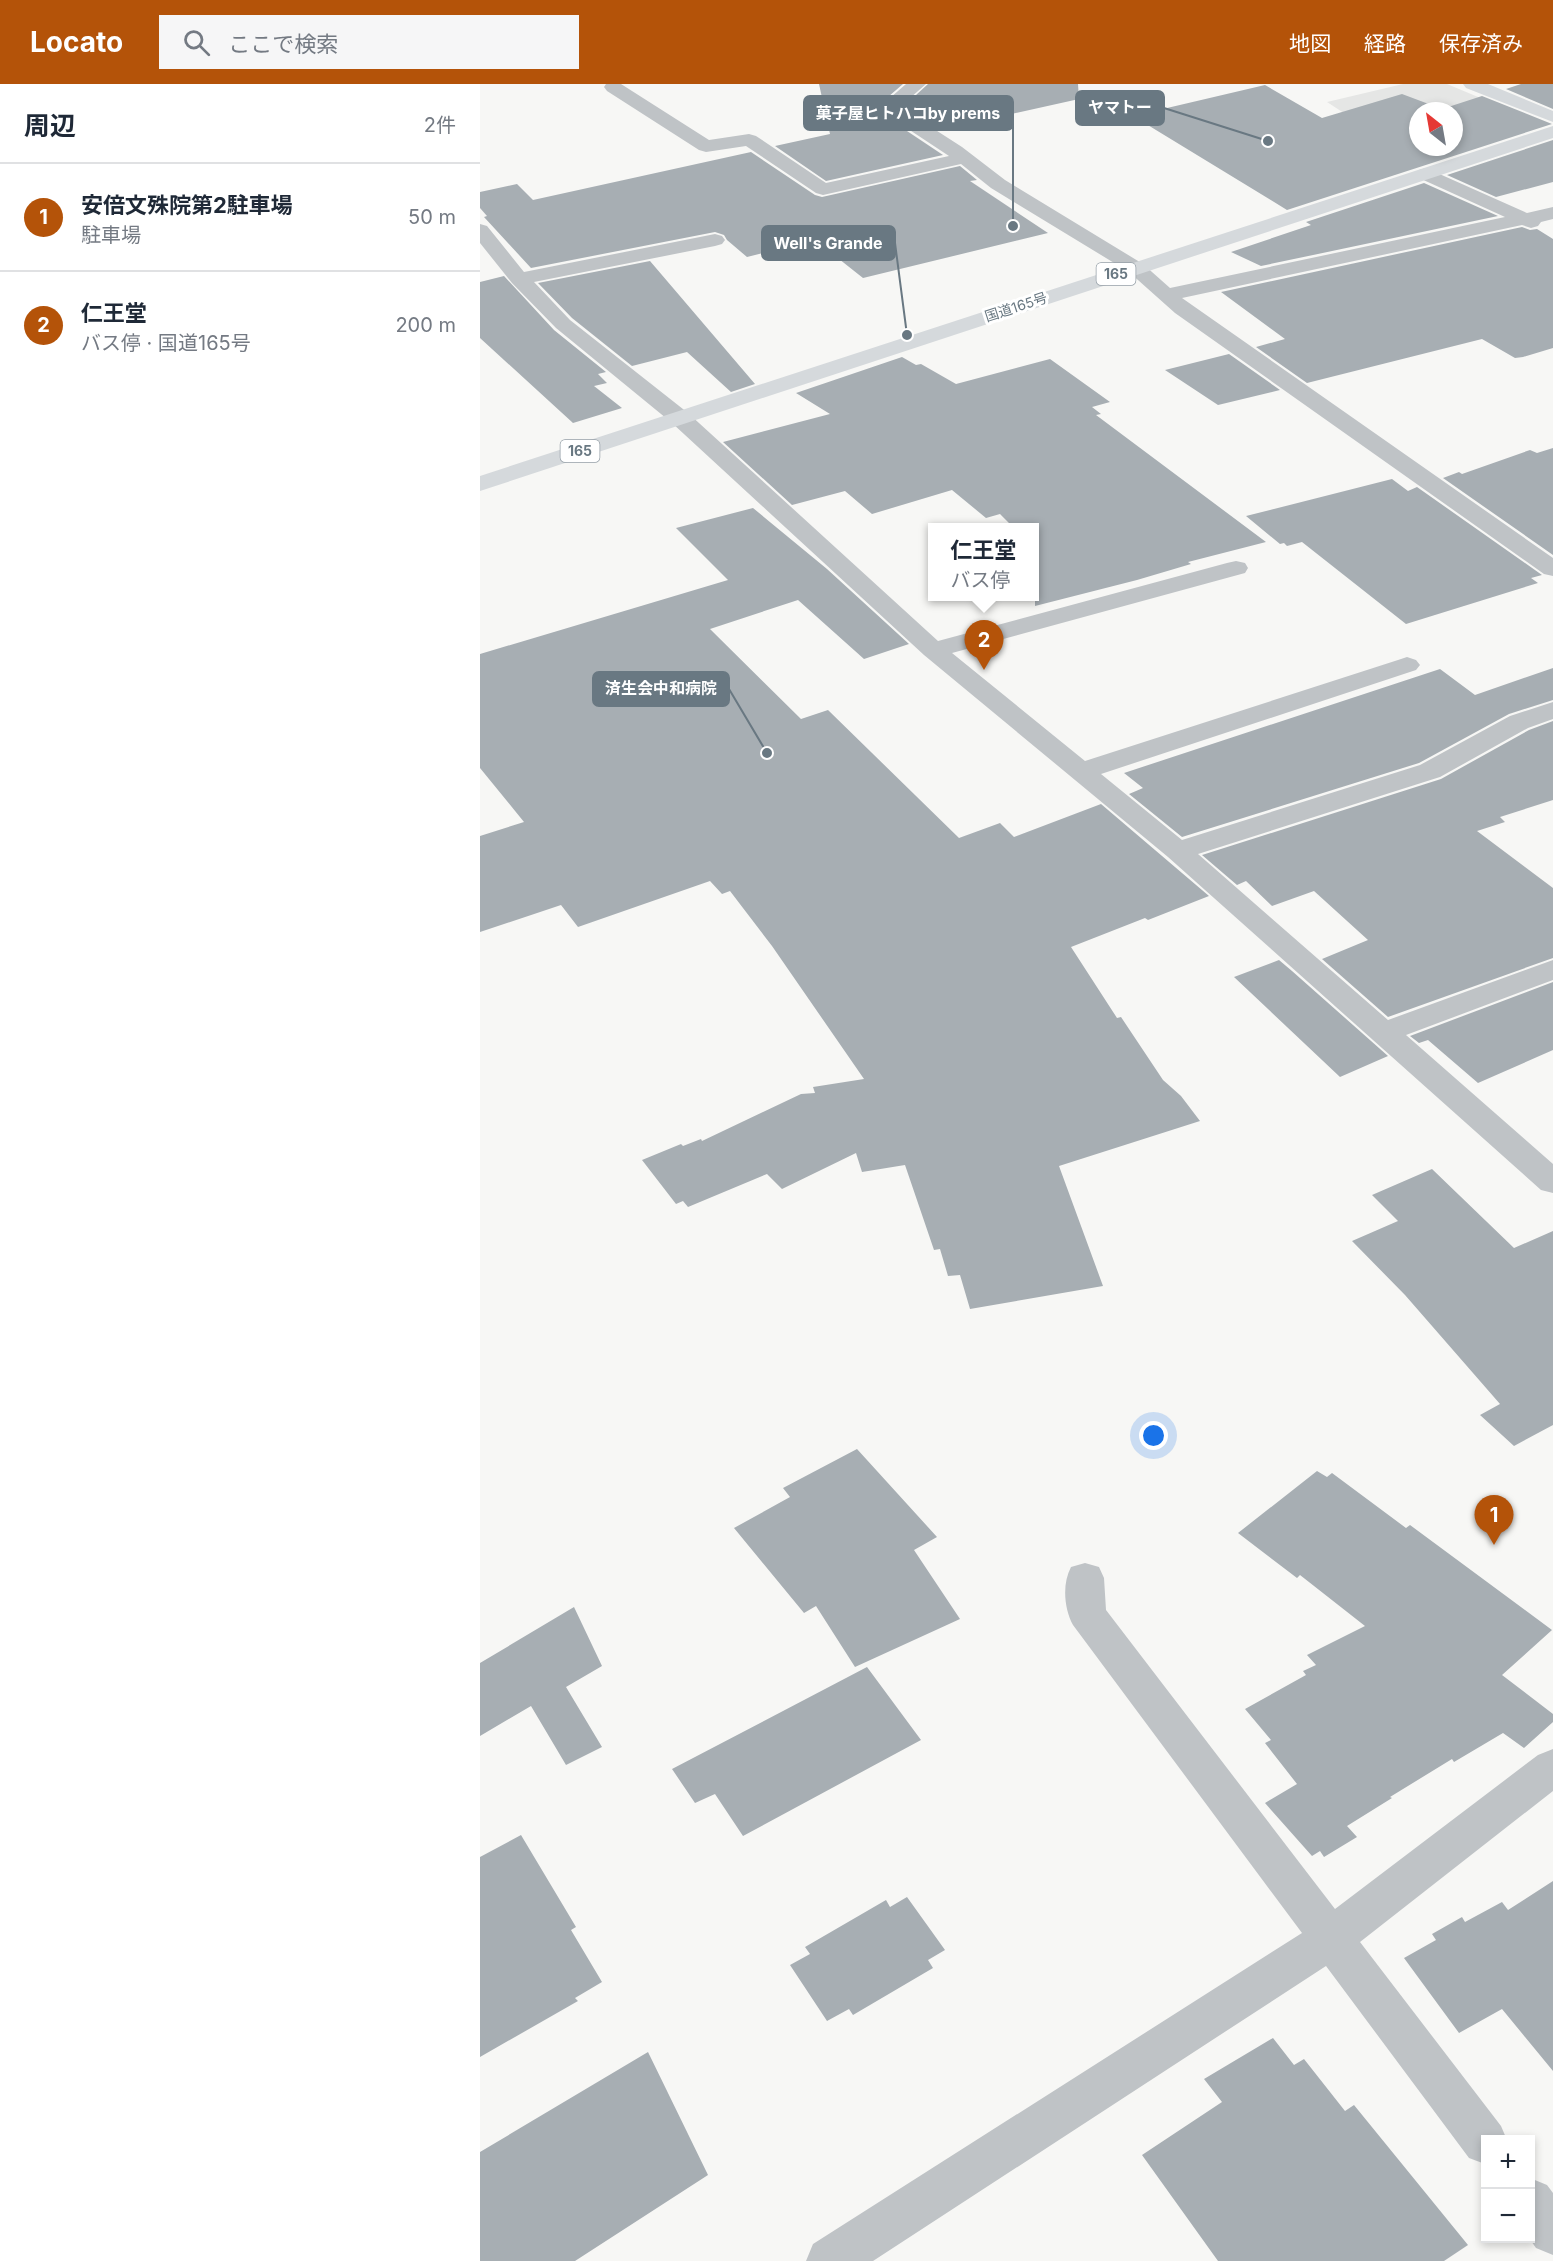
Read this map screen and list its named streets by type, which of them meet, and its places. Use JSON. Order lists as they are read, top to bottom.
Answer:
{
  "streets": {
    "highway": ["165", "国道165号"]
  },
  "places": [
    "ヤマトー",
    "菓子屋ヒトハコby prems",
    "Well's Grande",
    "済生会中和病院"
  ],
  "north": "top left",
  "page": {
    "header": "Locato",
    "search": "ここで検索",
    "nav": ["地図", "経路", "保存済み"],
    "heading": ["周辺", "2件"],
    "list": [
      {
        "mark": "1",
        "name": "安倍文殊院第2駐車場",
        "note": "駐車場",
        "value": "50 m"
      },
      {
        "mark": "2",
        "name": "仁王堂",
        "note": "バス停 · 国道165号",
        "value": "200 m"
      }
    ],
    "popup": ["仁王堂", "バス停"],
    "pins": ["2", "1"],
    "map_buttons": ["+", "−"]
  }
}
